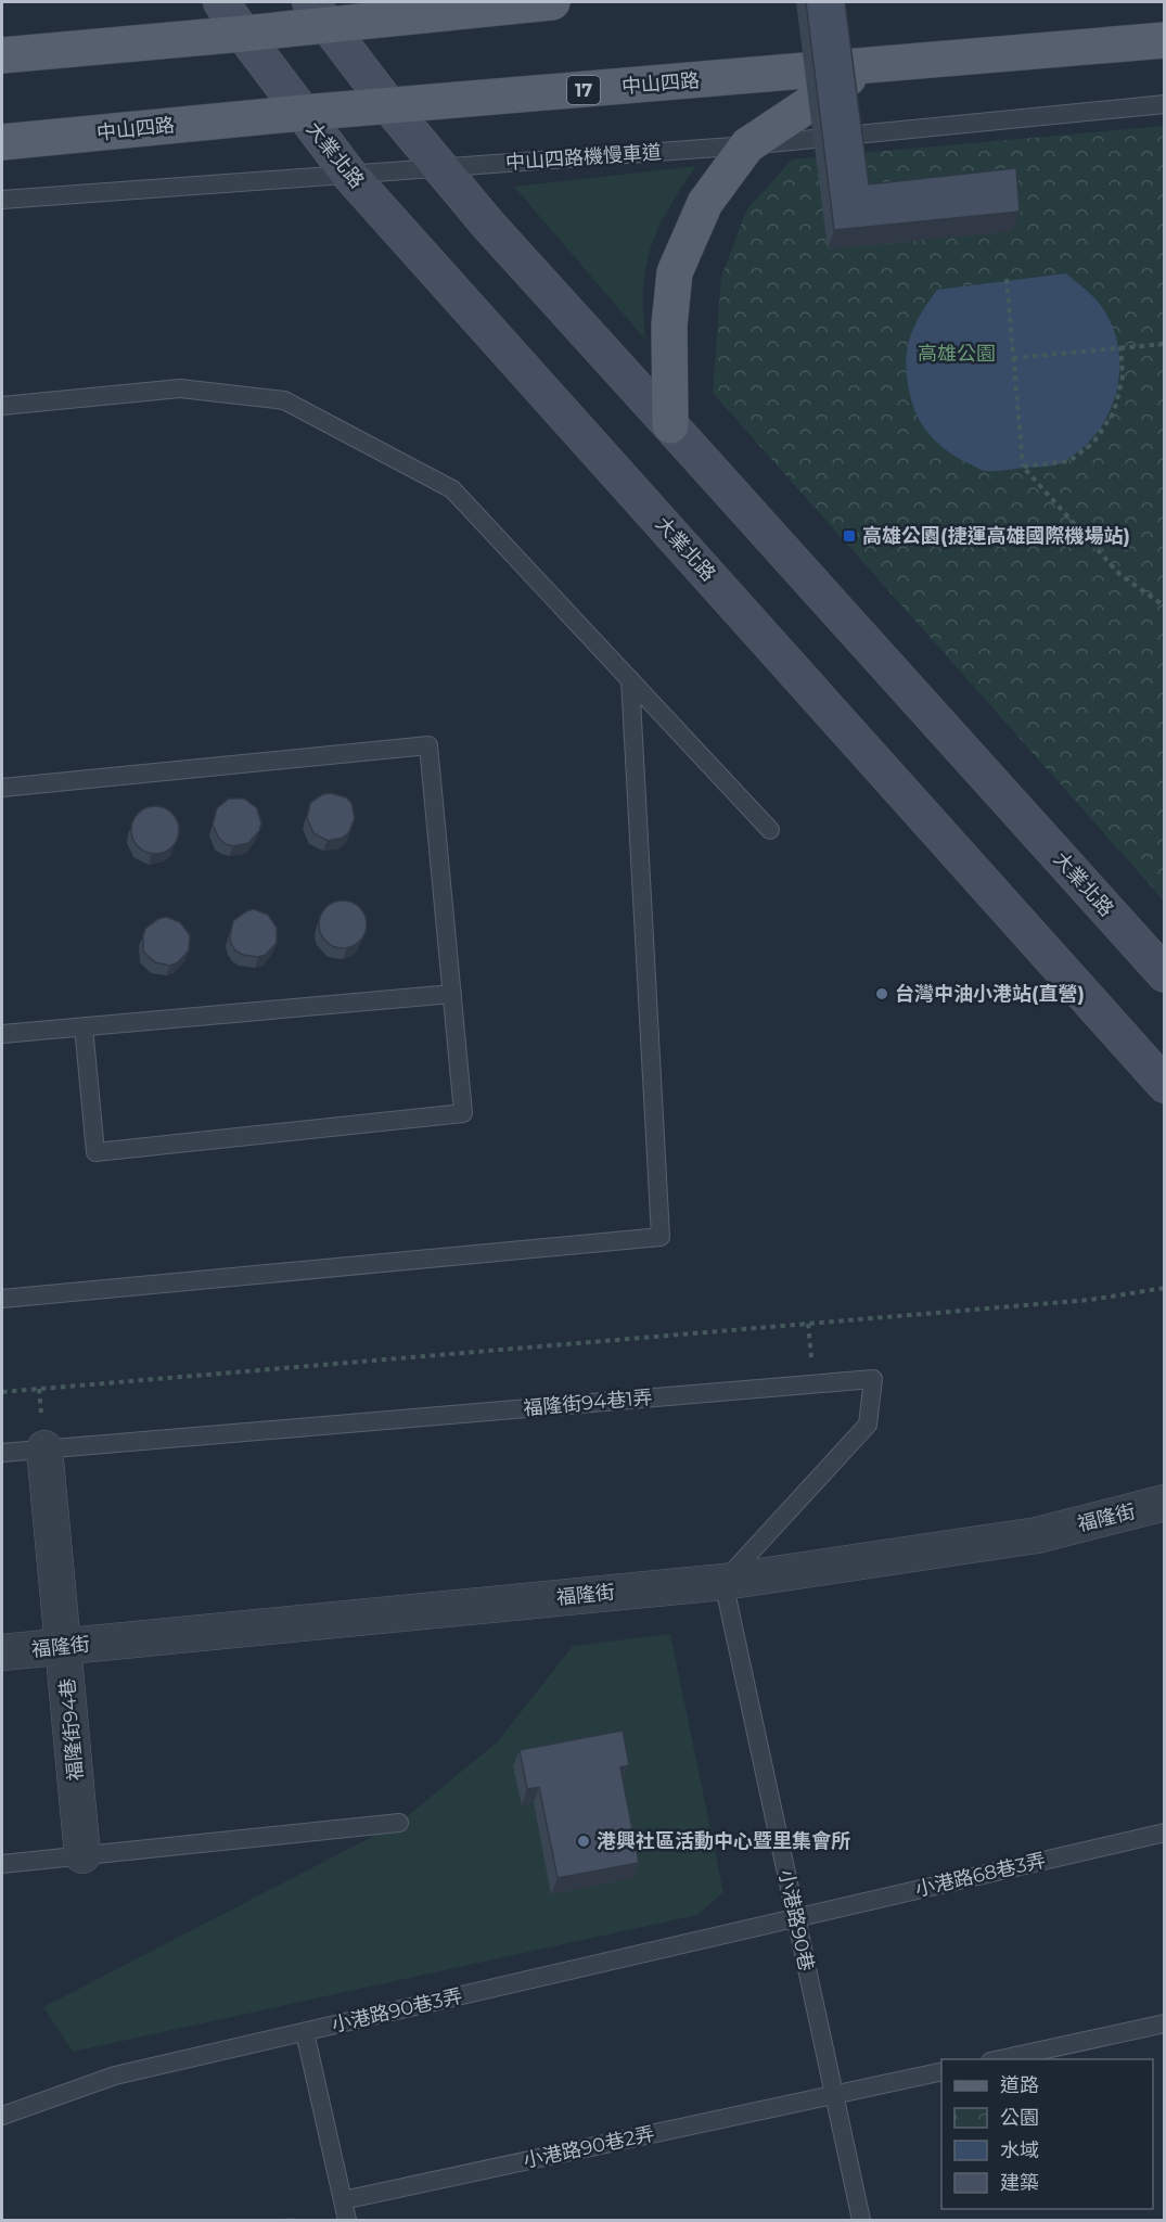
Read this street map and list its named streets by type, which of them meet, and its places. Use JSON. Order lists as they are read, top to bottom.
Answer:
{
  "streets": {
    "main road": ["中山四路", "17"],
    "street": ["大業北路", "福隆街", "福隆街94巷"],
    "lane": [
      "中山四路機慢車道",
      "福隆街94巷1弄",
      "小港路68巷3弄",
      "小港路90巷",
      "小港路90巷3弄",
      "小港路90巷2弄"
    ]
  },
  "crossings": [
    ["中山四路", "大業北路"],
    ["大業北路", "中山四路機慢車道"],
    ["福隆街94巷1弄", "福隆街"],
    ["福隆街94巷1弄", "福隆街94巷"],
    ["福隆街94巷1弄", "小港路90巷"],
    ["福隆街", "福隆街94巷"],
    ["福隆街", "小港路90巷"],
    ["小港路68巷3弄", "小港路90巷"],
    ["小港路68巷3弄", "小港路90巷3弄"],
    ["小港路90巷", "小港路90巷3弄"],
    ["小港路90巷", "小港路90巷2弄"]
  ],
  "parks": ["高雄公園"],
  "places": {
    "transit": ["高雄公園(捷運高雄國際機場站)"],
    "other": ["台灣中油小港站(直營)", "港興社區活動中心暨里集會所"]
  },
  "legend": [
    "道路",
    "公園",
    "水域",
    "建築"
  ]
}
